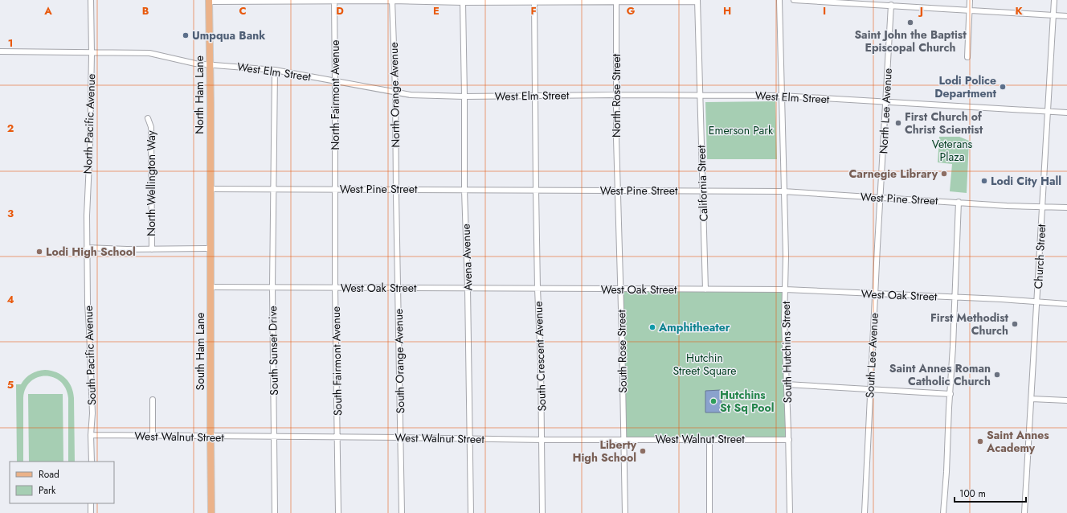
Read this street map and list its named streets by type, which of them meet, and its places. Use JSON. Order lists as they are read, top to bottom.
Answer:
{
  "streets": {
    "main road": ["North Ham Lane", "South Ham Lane"],
    "street": [
      "West Elm Street",
      "North Fairmont Avenue",
      "North Orange Avenue",
      "North Rose Street",
      "North Lee Avenue",
      "North Pacific Avenue",
      "North Wellington Way",
      "California Street",
      "West Pine Street",
      "Church Street",
      "Avena Avenue",
      "West Oak Street",
      "South Sunset Drive",
      "South Rose Street",
      "South Hutchins Street",
      "South Pacific Avenue",
      "South Lee Avenue",
      "South Crescent Avenue",
      "South Fairmont Avenue",
      "South Orange Avenue",
      "West Walnut Street"
    ]
  },
  "crossings": [
    ["West Elm Street", "North Ham Lane"],
    ["West Elm Street", "North Fairmont Avenue"],
    ["West Elm Street", "North Orange Avenue"],
    ["West Elm Street", "North Rose Street"],
    ["West Elm Street", "North Lee Avenue"],
    ["West Elm Street", "North Pacific Avenue"],
    ["West Elm Street", "California Street"],
    ["West Elm Street", "Church Street"],
    ["West Elm Street", "Avena Avenue"],
    ["West Elm Street", "South Sunset Drive"],
    ["West Elm Street", "South Hutchins Street"],
    ["West Elm Street", "South Crescent Avenue"],
    ["North Ham Lane", "West Pine Street"],
    ["North Ham Lane", "South Ham Lane"],
    ["North Fairmont Avenue", "West Pine Street"],
    ["North Fairmont Avenue", "South Fairmont Avenue"],
    ["North Orange Avenue", "West Pine Street"],
    ["North Orange Avenue", "South Orange Avenue"],
    ["North Rose Street", "West Pine Street"],
    ["North Rose Street", "South Rose Street"],
    ["North Lee Avenue", "West Pine Street"],
    ["North Lee Avenue", "South Lee Avenue"],
    ["North Pacific Avenue", "South Pacific Avenue"],
    ["California Street", "West Pine Street"],
    ["California Street", "West Oak Street"],
    ["West Pine Street", "Church Street"],
    ["West Pine Street", "Avena Avenue"],
    ["West Pine Street", "South Sunset Drive"],
    ["West Pine Street", "South Ham Lane"],
    ["West Pine Street", "South Rose Street"],
    ["West Pine Street", "South Hutchins Street"],
    ["West Pine Street", "South Lee Avenue"],
    ["West Pine Street", "South Crescent Avenue"],
    ["West Pine Street", "South Fairmont Avenue"],
    ["West Pine Street", "South Orange Avenue"],
    ["Church Street", "West Oak Street"],
    ["Avena Avenue", "West Oak Street"],
    ["Avena Avenue", "West Walnut Street"],
    ["West Oak Street", "South Sunset Drive"],
    ["West Oak Street", "South Ham Lane"],
    ["West Oak Street", "South Rose Street"],
    ["West Oak Street", "South Hutchins Street"],
    ["West Oak Street", "South Lee Avenue"],
    ["West Oak Street", "South Crescent Avenue"],
    ["West Oak Street", "South Fairmont Avenue"],
    ["West Oak Street", "South Orange Avenue"],
    ["South Sunset Drive", "West Walnut Street"],
    ["South Ham Lane", "West Walnut Street"],
    ["South Rose Street", "West Walnut Street"],
    ["South Hutchins Street", "West Walnut Street"],
    ["South Pacific Avenue", "West Walnut Street"],
    ["South Crescent Avenue", "West Walnut Street"],
    ["South Fairmont Avenue", "West Walnut Street"],
    ["South Orange Avenue", "West Walnut Street"]
  ],
  "parks": ["Emerson Park", "Veterans Plaza", "Hutchin Street Square"],
  "places": [
    "Saint John the Baptist Episcopal Church",
    "Umpqua Bank",
    "Lodi Police Department",
    "First Church of Christ Scientist",
    "Carnegie Library",
    "Lodi City Hall",
    "Lodi High School",
    "First Methodist Church",
    "Amphitheater",
    "Saint Annes Roman Catholic Church",
    "Hutchins St Sq Pool",
    "Saint Annes Academy",
    "Liberty High School"
  ],
  "legend": ["Road", "Park"],
  "scale_bar": "100 m",
  "grid": {
    "columns": [
      "A",
      "B",
      "C",
      "D",
      "E",
      "F",
      "G",
      "H",
      "I",
      "J",
      "K"
    ],
    "rows": [
      "1",
      "2",
      "3",
      "4",
      "5"
    ]
  }
}
